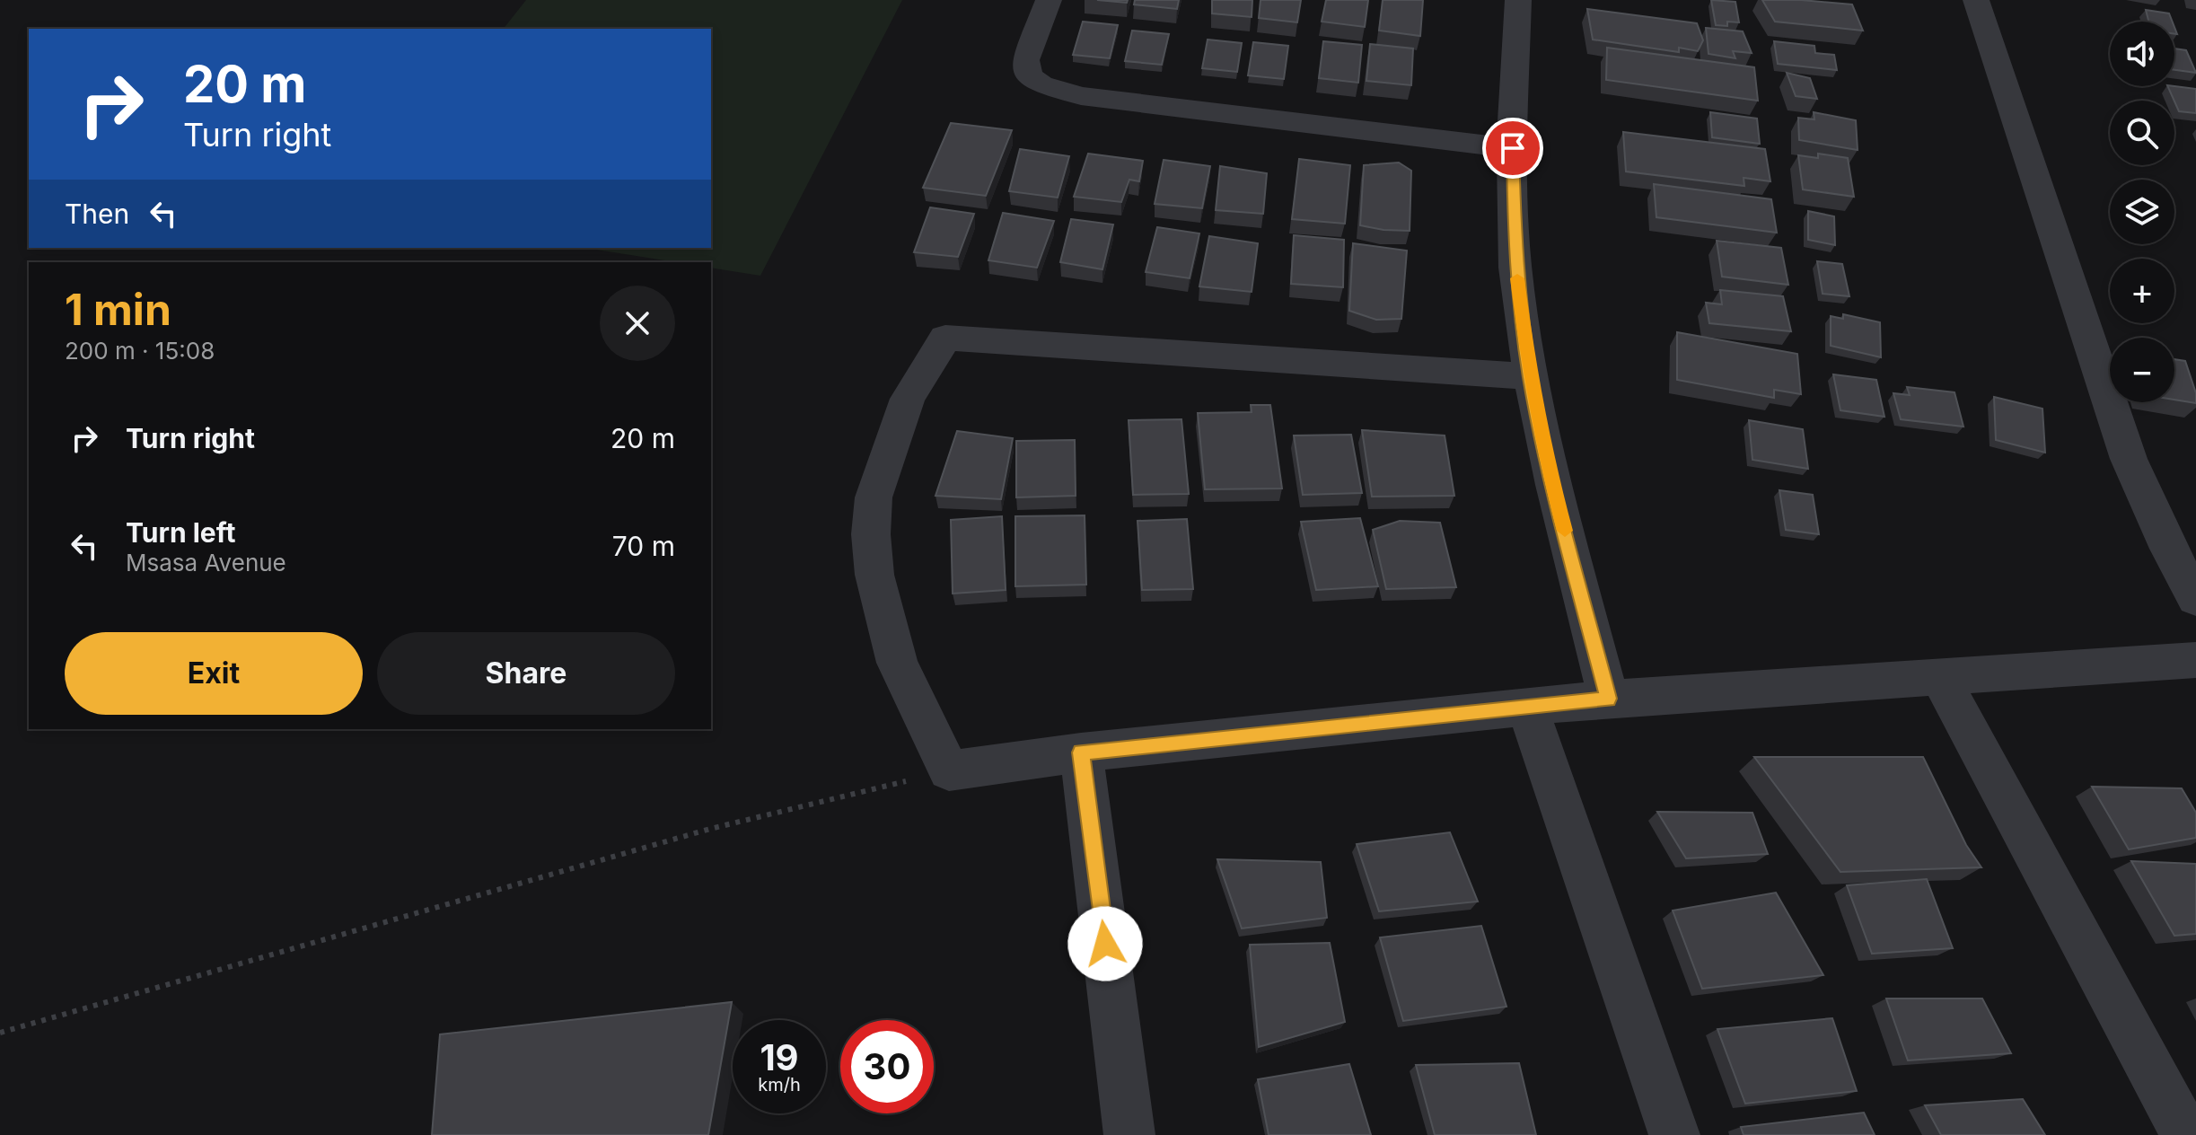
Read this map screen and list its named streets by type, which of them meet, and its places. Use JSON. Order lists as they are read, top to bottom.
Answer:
{
  "page": {
    "map_buttons": ["+", "−"],
    "turn": ["20 m", "Turn right"],
    "then": "Then",
    "heading": ["1 min", "200 m · 15:08"],
    "list": [
      {
        "name": "Turn right",
        "value": "20 m"
      },
      {
        "name": "Turn left",
        "note": "Msasa Avenue",
        "value": "70 m"
      }
    ],
    "buttons": ["Exit", "Share"],
    "speed": "19 km/h",
    "limit": "30"
  }
}
